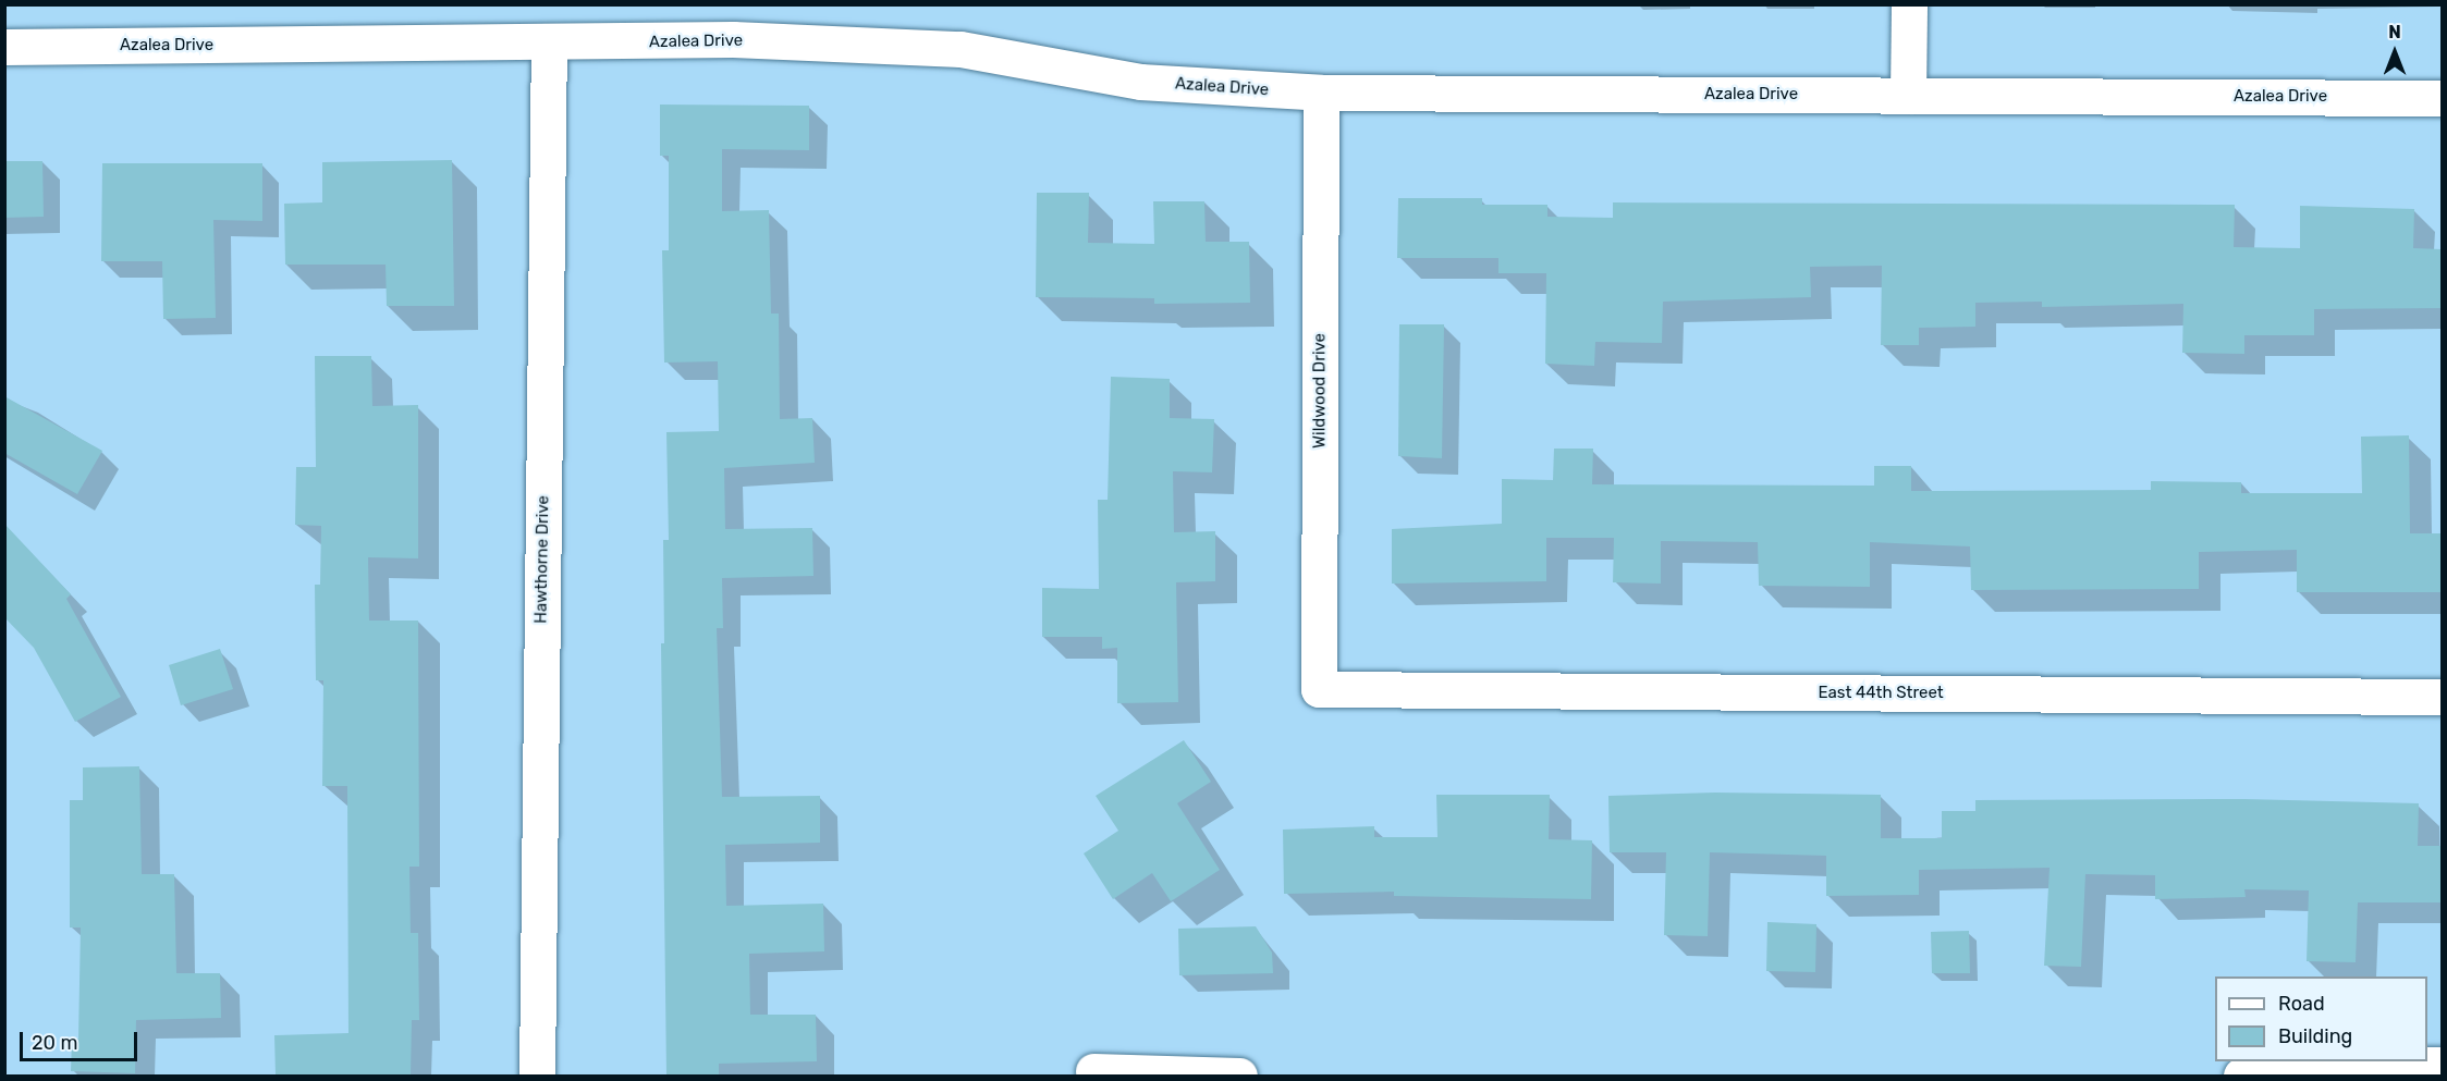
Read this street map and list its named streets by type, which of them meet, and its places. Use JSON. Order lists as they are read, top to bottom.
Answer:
{
  "streets": {
    "street": [
      "Azalea Drive",
      "Wildwood Drive",
      "Hawthorne Drive",
      "East 44th Street"
    ]
  },
  "crossings": [
    ["Azalea Drive", "Wildwood Drive"],
    ["Azalea Drive", "Hawthorne Drive"],
    ["Wildwood Drive", "East 44th Street"]
  ],
  "legend": ["Road", "Building"],
  "scale_bar": "20 m",
  "north": "top"
}
